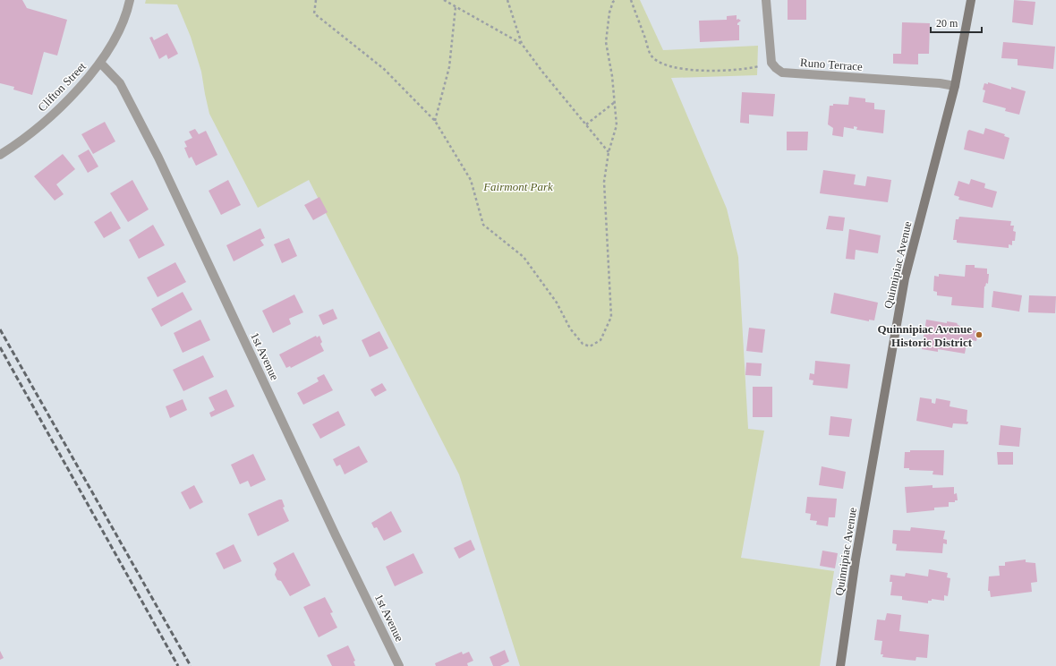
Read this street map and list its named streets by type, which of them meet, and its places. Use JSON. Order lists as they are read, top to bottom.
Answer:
{
  "streets": {
    "main road": ["Quinnipiac Avenue"],
    "street": ["Runo Terrace", "Clifton Street", "1st Avenue"]
  },
  "crossings": [
    ["Runo Terrace", "Quinnipiac Avenue"],
    ["Clifton Street", "1st Avenue"]
  ],
  "parks": ["Fairmont Park"],
  "places": ["Quinnipiac Avenue Historic District"],
  "scale_bar": "20 m"
}
